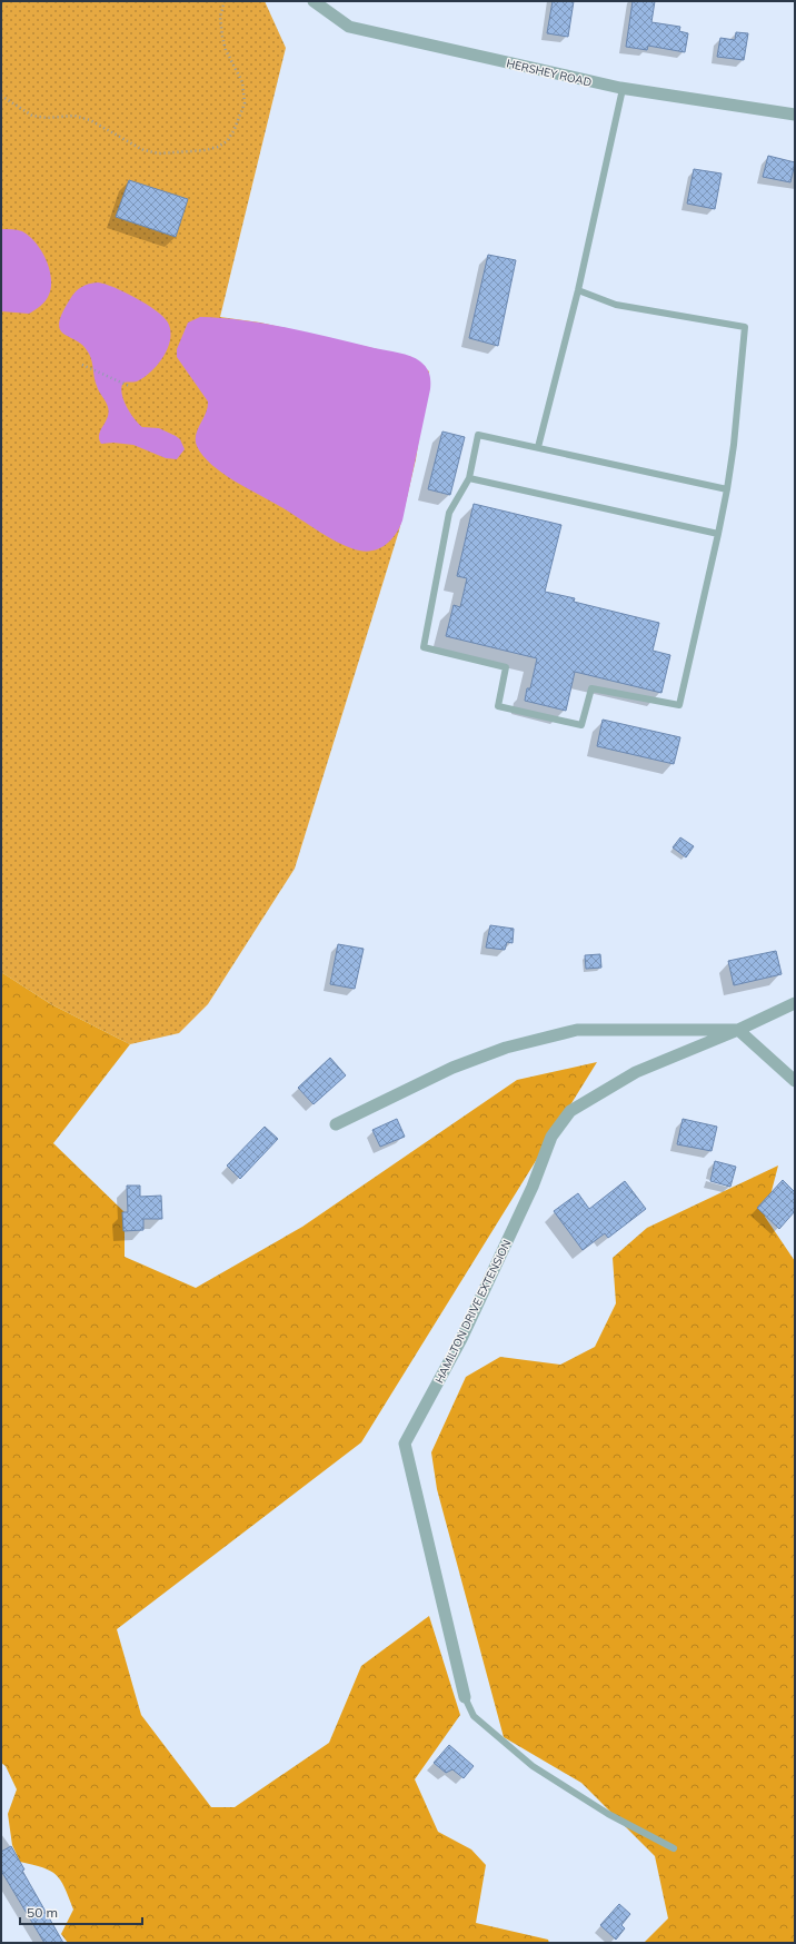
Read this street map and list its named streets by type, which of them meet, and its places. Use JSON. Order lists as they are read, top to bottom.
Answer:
{
  "streets": {
    "street": ["HERSHEY ROAD", "HAMILTON DRIVE EXTENSION"]
  },
  "scale_bar": "50 m"
}
